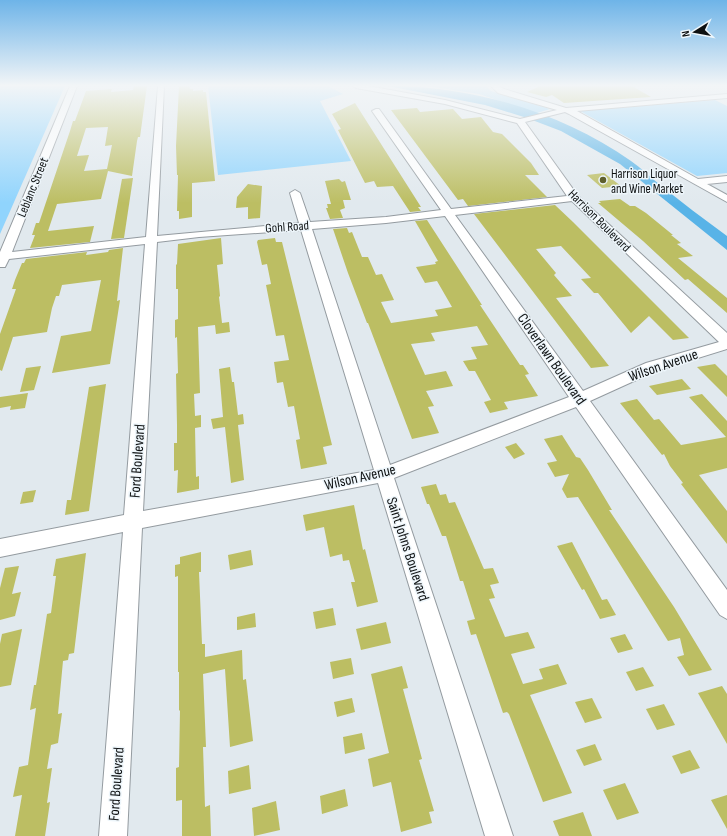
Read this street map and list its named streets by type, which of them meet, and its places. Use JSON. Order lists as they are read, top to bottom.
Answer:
{
  "streets": {
    "street": [
      "Leblanc Street",
      "Harrison Boulevard",
      "Gohl Road",
      "Cloverlawn Boulevard",
      "Wilson Avenue",
      "Ford Boulevard",
      "Saint Johns Boulevard"
    ]
  },
  "crossings": [
    ["Leblanc Street", "Gohl Road"],
    ["Harrison Boulevard", "Gohl Road"],
    ["Gohl Road", "Cloverlawn Boulevard"],
    ["Gohl Road", "Ford Boulevard"],
    ["Gohl Road", "Saint Johns Boulevard"],
    ["Cloverlawn Boulevard", "Wilson Avenue"],
    ["Wilson Avenue", "Ford Boulevard"],
    ["Wilson Avenue", "Saint Johns Boulevard"]
  ],
  "places": ["Harrison Liquor and Wine Market"],
  "north": "left"
}
